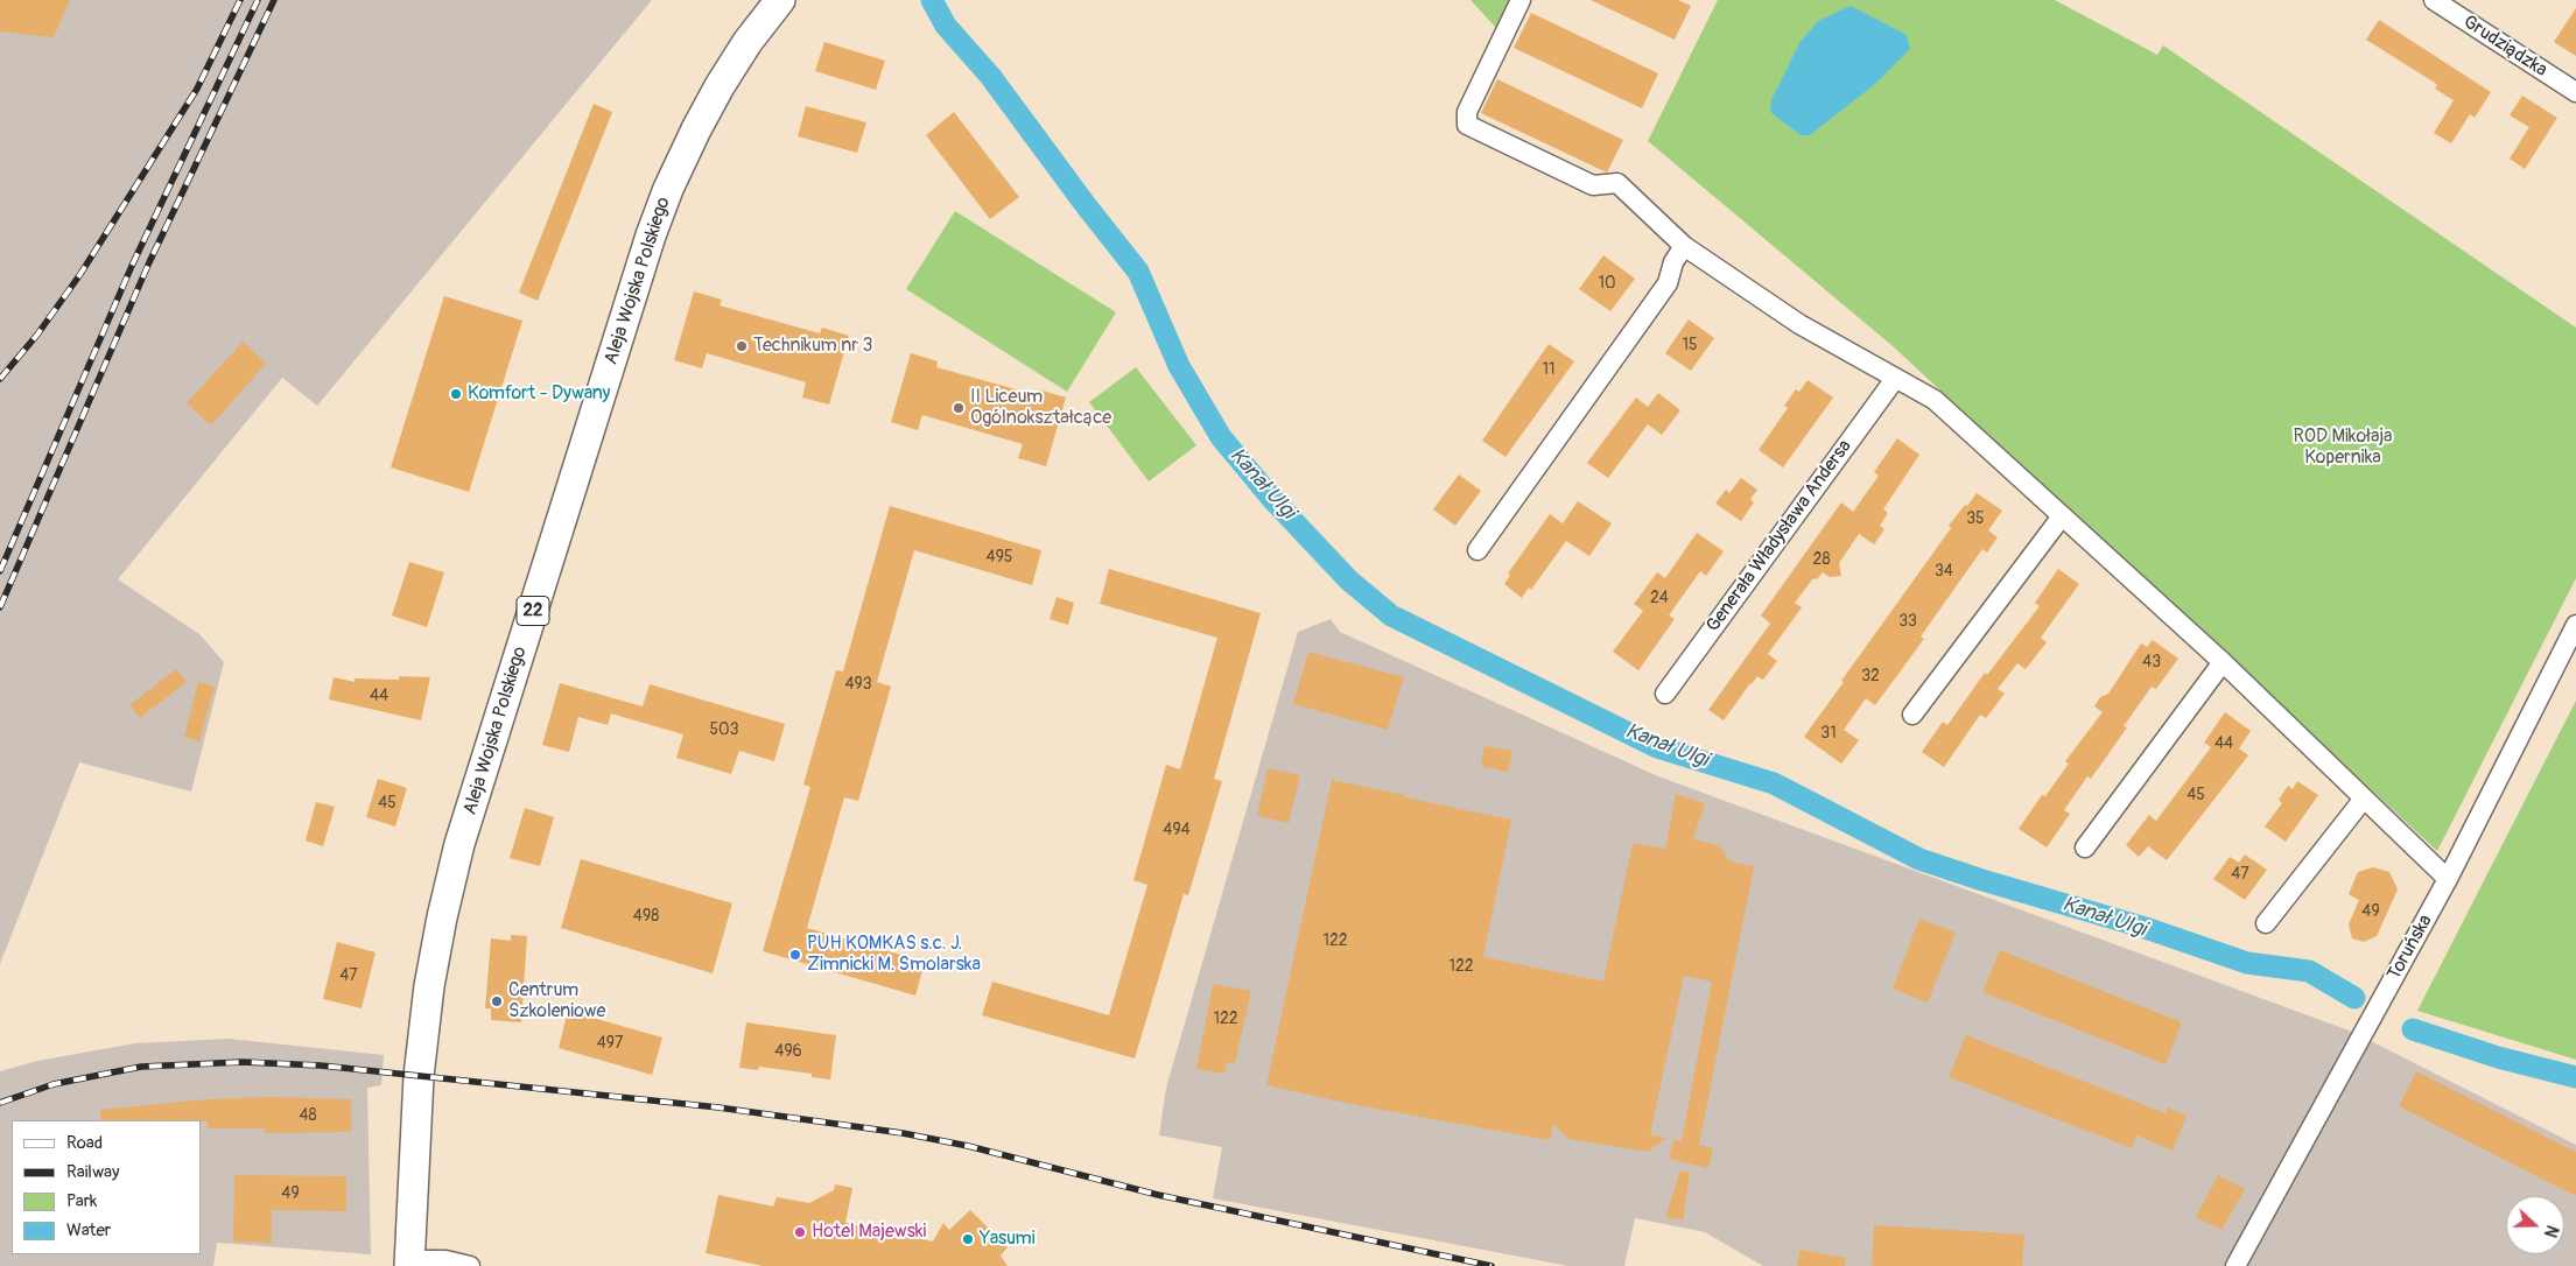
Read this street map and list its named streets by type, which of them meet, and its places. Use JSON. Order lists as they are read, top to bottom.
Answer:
{
  "streets": {
    "main road": ["Aleja Wojska Polskiego", "22"],
    "street": ["Grudziądzka", "Generała Władysława Andersa", "Toruńska"]
  },
  "water": ["Kanał Ulgi"],
  "parks": ["ROD Mikołaja Kopernika"],
  "places": [
    "Technikum nr 3",
    "Komfort - Dywany",
    "II Liceum Ogólnokształcące",
    "PUH KOMKAS s.c. J. Zimnicki M. Smolarska",
    "Centrum Szkoleniowe",
    "Hotel Majewski",
    "Yasumi"
  ],
  "house_numbers": [
    "10",
    "15",
    "11",
    "35",
    "495",
    "28",
    "34",
    "24",
    "33",
    "43",
    "32",
    "493",
    "44",
    "503",
    "31",
    "44",
    "45",
    "45",
    "494",
    "47",
    "49",
    "498",
    "122",
    "122",
    "47",
    "122",
    "497",
    "496",
    "48",
    "49"
  ],
  "legend": [
    "Road",
    "Railway",
    "Park",
    "Water"
  ],
  "north": "right"
}
